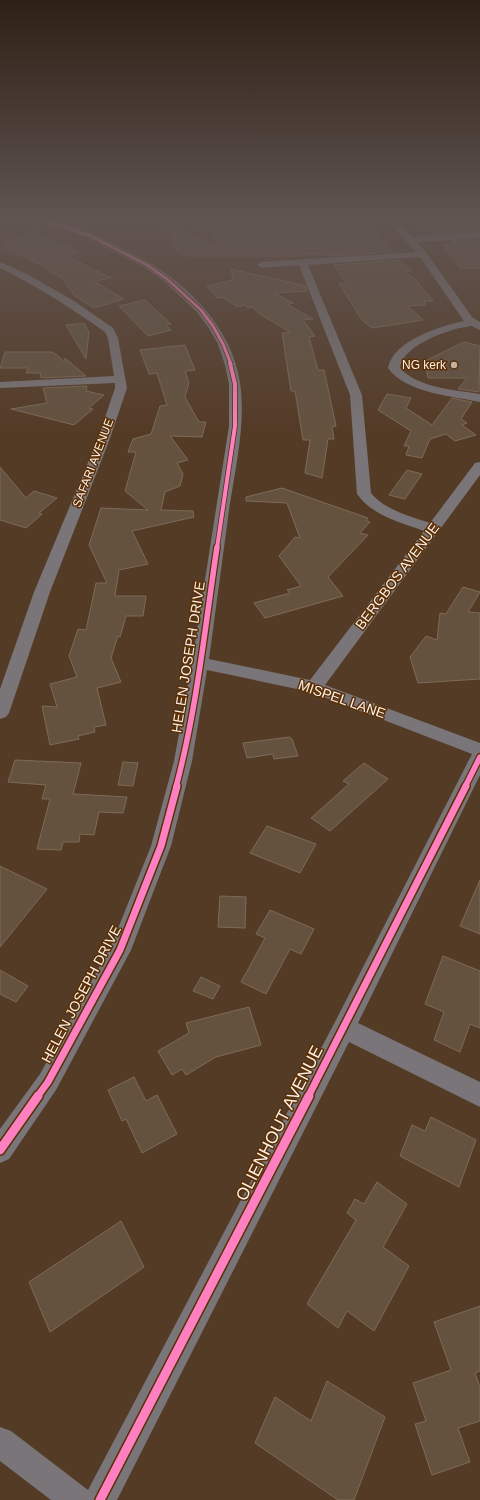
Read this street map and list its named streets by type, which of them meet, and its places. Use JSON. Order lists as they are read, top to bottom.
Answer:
{
  "streets": {
    "street": [
      "SAFARI AVENUE",
      "BERGBOS AVENUE",
      "HELEN JOSEPH DRIVE",
      "MISPEL LANE",
      "OLIENHOUT AVENUE"
    ]
  },
  "crossings": [
    ["BERGBOS AVENUE", "MISPEL LANE"],
    ["HELEN JOSEPH DRIVE", "MISPEL LANE"]
  ],
  "places": ["NG kerk"]
}
